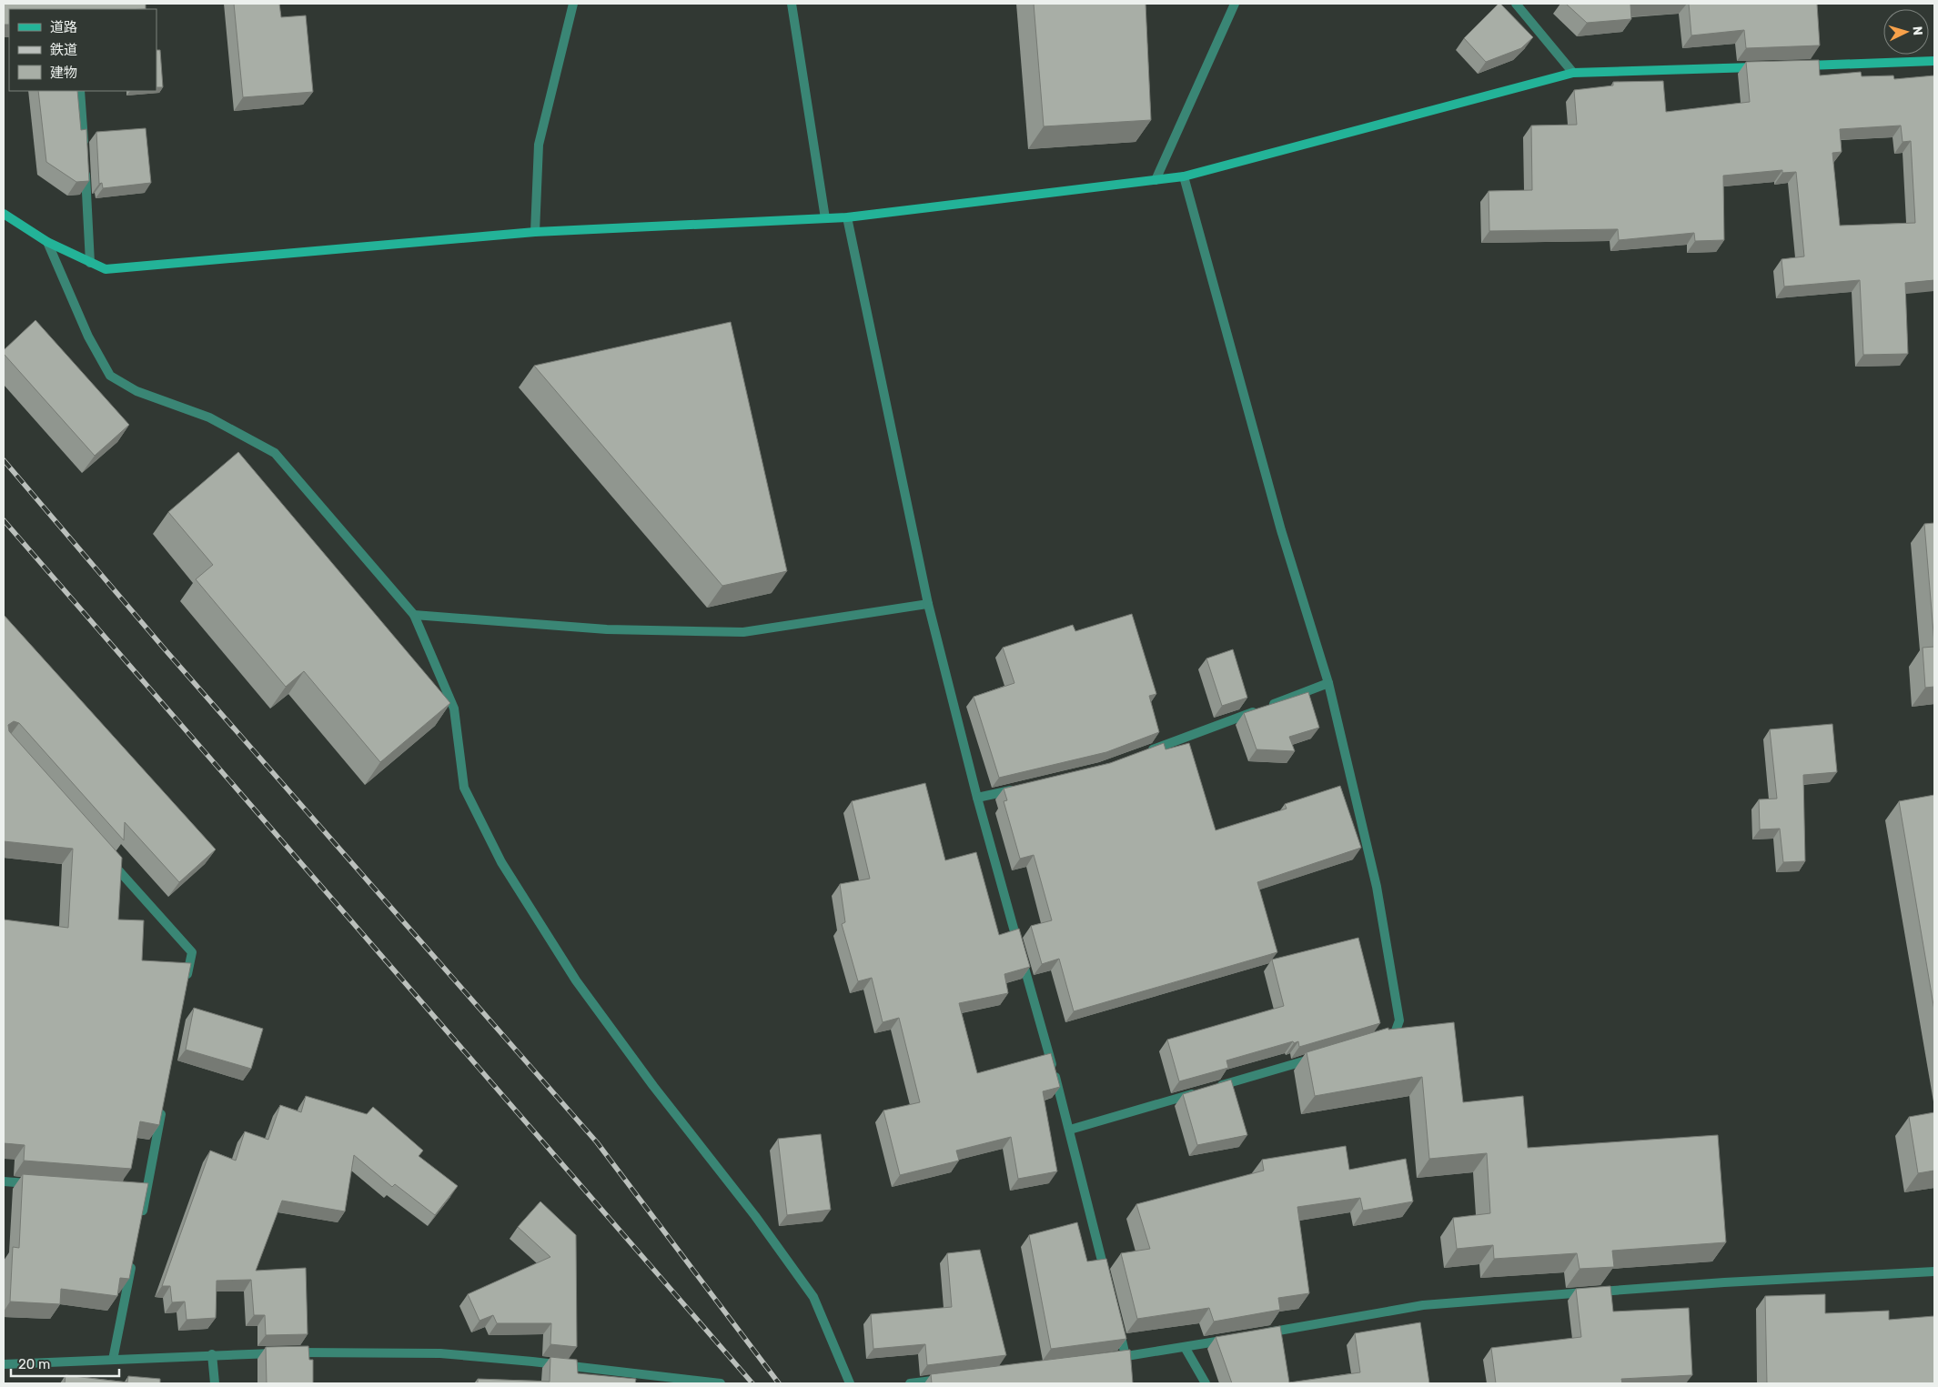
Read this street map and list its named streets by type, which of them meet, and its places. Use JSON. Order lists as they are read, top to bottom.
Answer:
{
  "legend": ["道路", "鉄道", "建物"],
  "scale_bar": "20 m",
  "north": "right"
}
